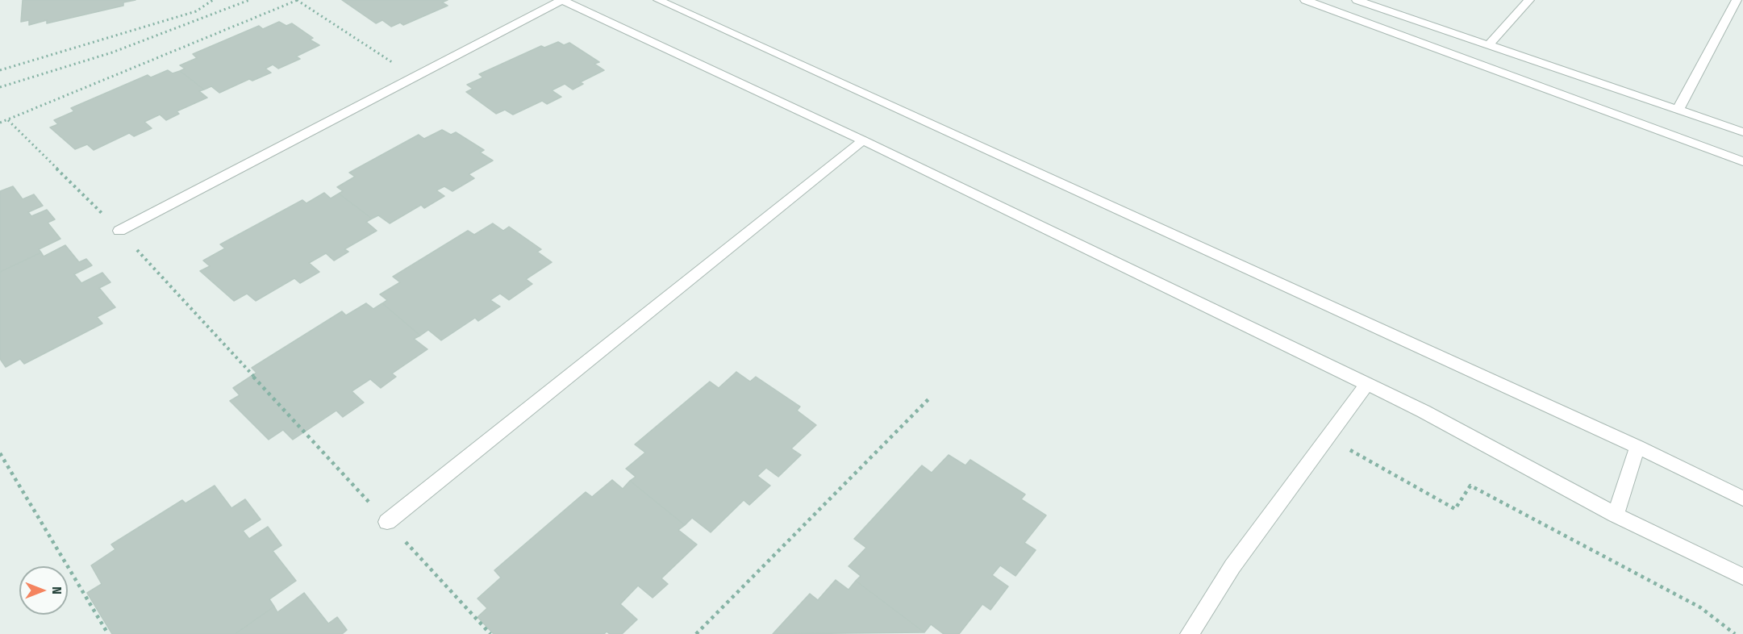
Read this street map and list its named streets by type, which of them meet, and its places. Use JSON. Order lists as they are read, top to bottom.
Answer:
{
  "north": "right"
}
